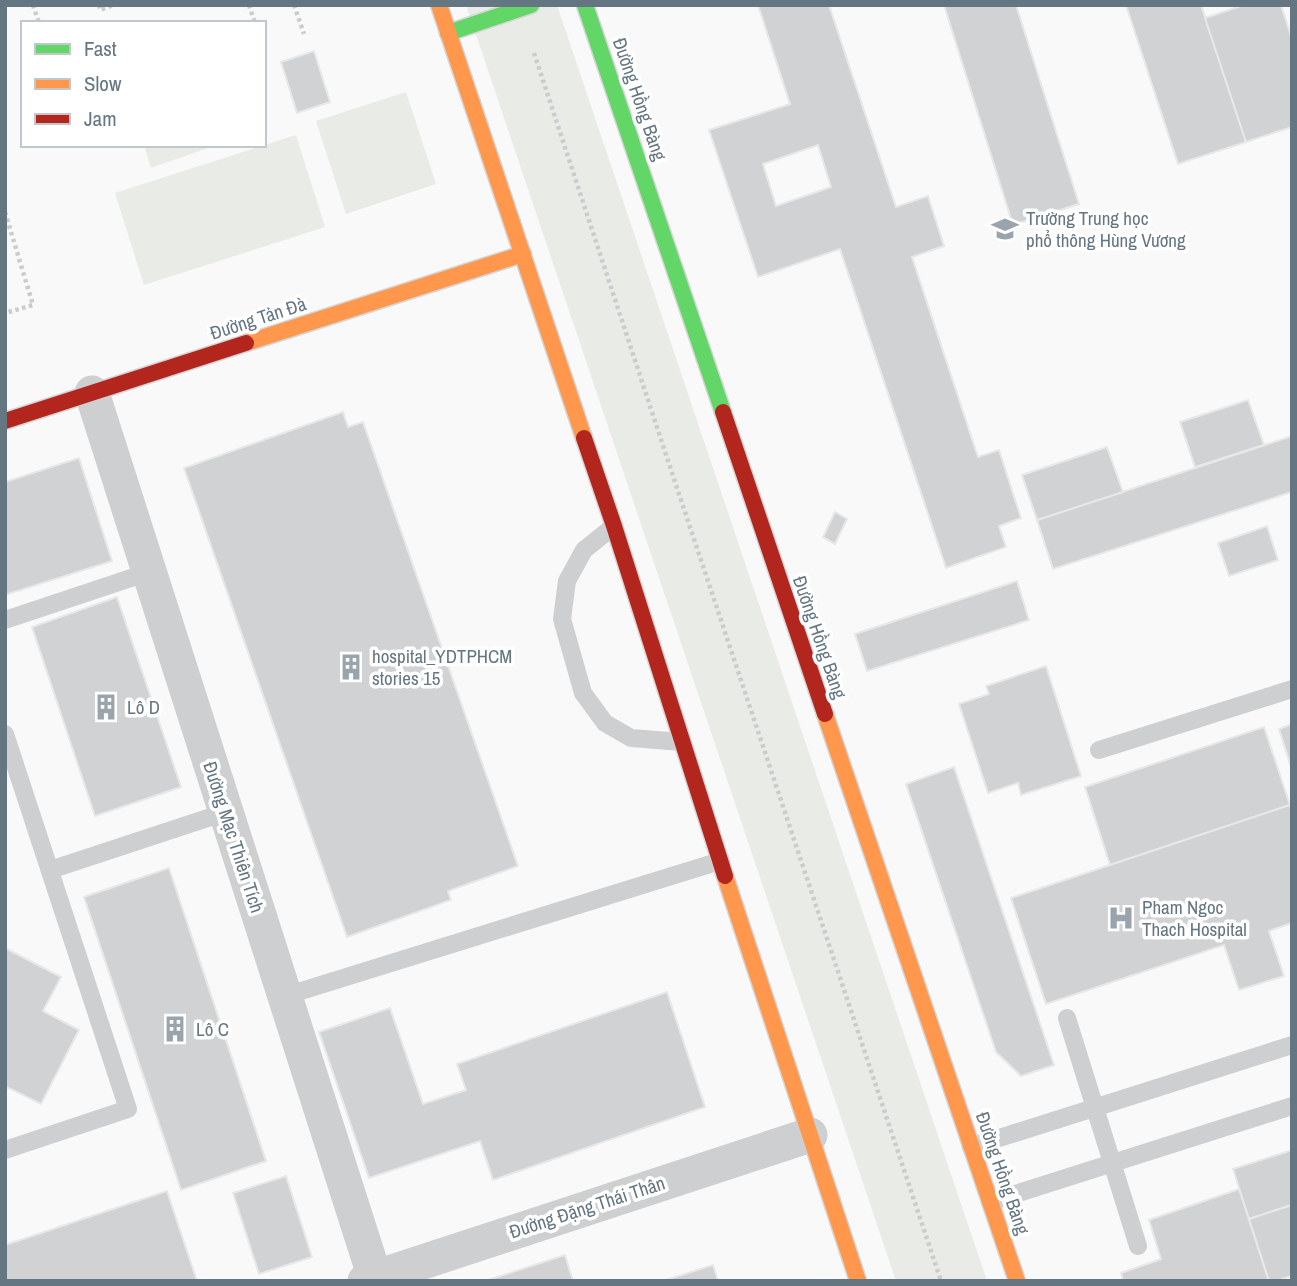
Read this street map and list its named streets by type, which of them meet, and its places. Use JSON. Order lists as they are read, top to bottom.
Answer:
{
  "streets": {
    "main road": ["Đường Hồng Bàng", "Đường Tản Đà"],
    "street": ["Đường Mạc Thiên Tích", "Đường Đặng Thái Thân"]
  },
  "crossings": [
    ["Đường Tản Đà", "Đường Mạc Thiên Tích"],
    ["Đường Mạc Thiên Tích", "Đường Đặng Thái Thân"]
  ],
  "places": {
    "school or university": ["Trường Trung học phổ thông Hùng Vương"],
    "building": ["hospital_YDTPHCM stories 15", "Lô D", "Lô C"],
    "hospital": ["Pham Ngoc Thach Hospital"]
  },
  "legend": ["Fast", "Slow", "Jam"]
}
